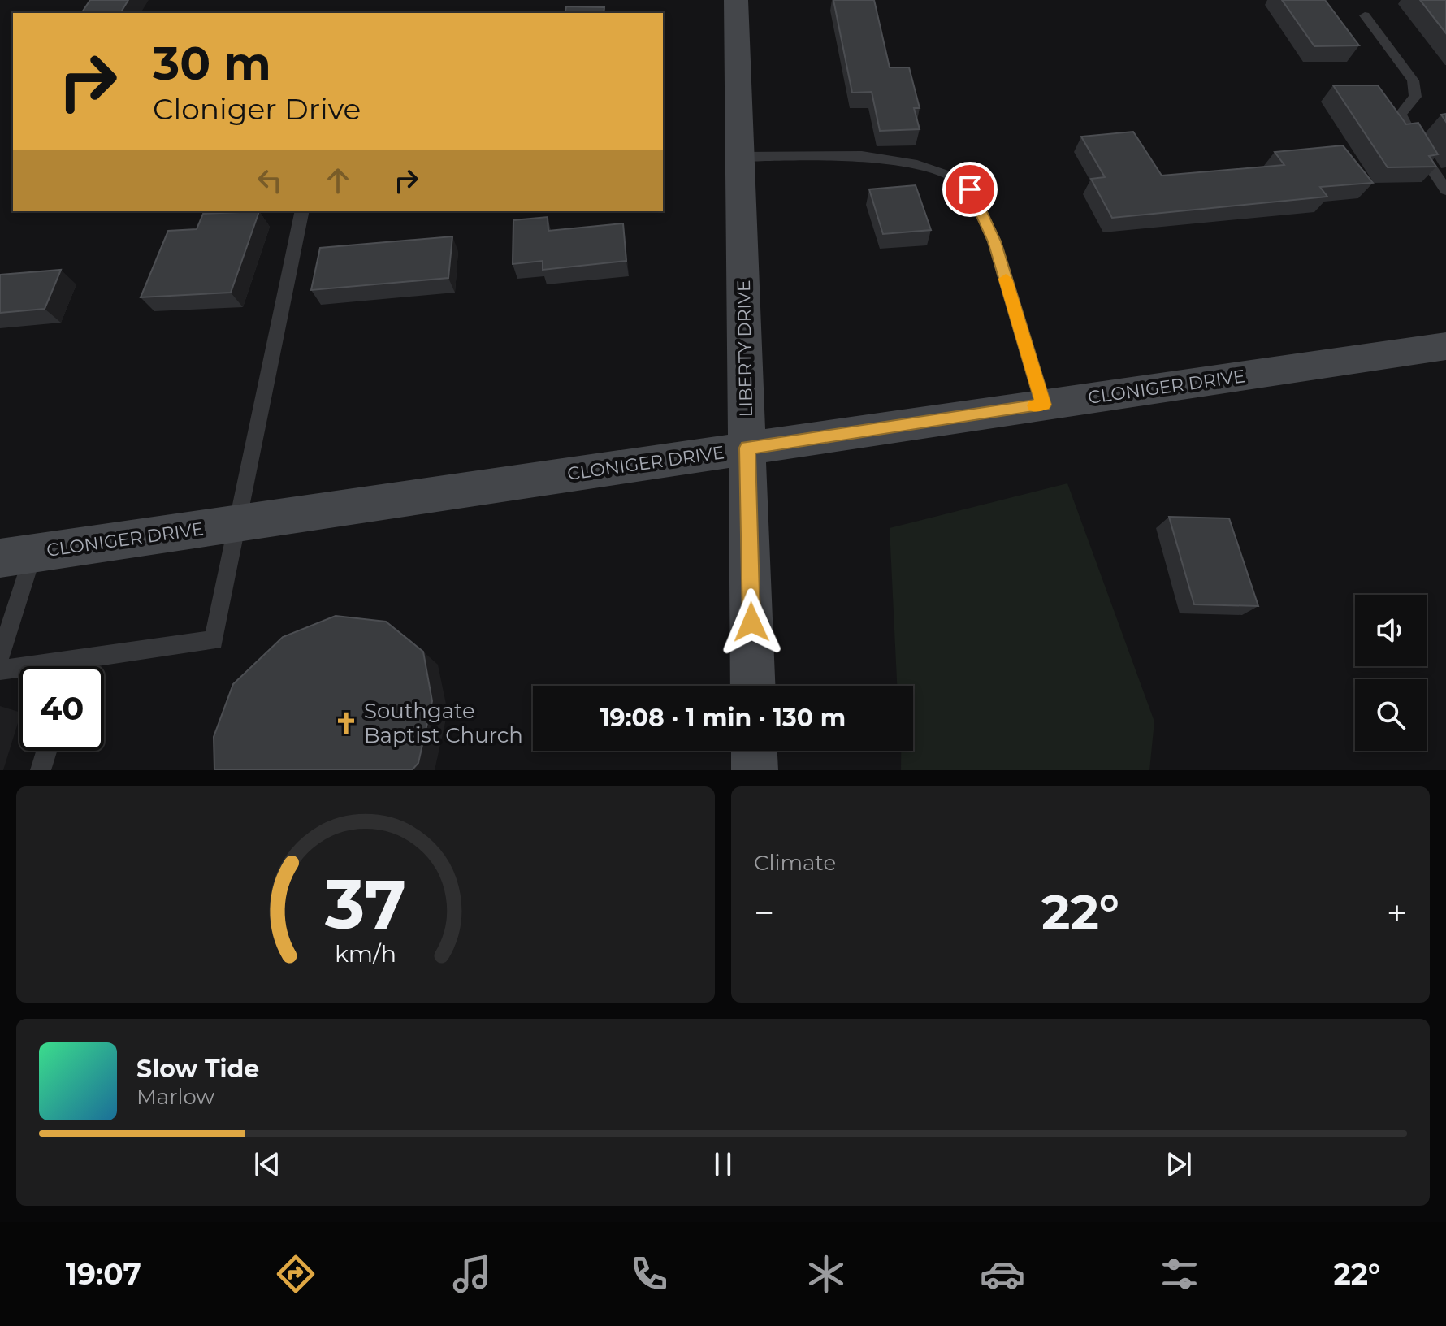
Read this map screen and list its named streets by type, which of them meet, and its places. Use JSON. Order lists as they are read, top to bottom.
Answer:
{
  "streets": {
    "main road": ["LIBERTY DRIVE", "CLONIGER DRIVE"]
  },
  "crossings": [
    ["LIBERTY DRIVE", "CLONIGER DRIVE"]
  ],
  "places": {
    "church": ["Southgate Baptist Church"]
  },
  "page": {
    "turn": ["30 m", "Cloniger Drive"],
    "limit": "40",
    "trip": "19:08 · 1 min · 130 m",
    "tile": "Climate",
    "heat": ["−", "22°", "+"],
    "song": ["Slow Tide", "Marlow"],
    "tabs": ["19:07", "22°"],
    "gauge": ["37", "km/h"]
  }
}
